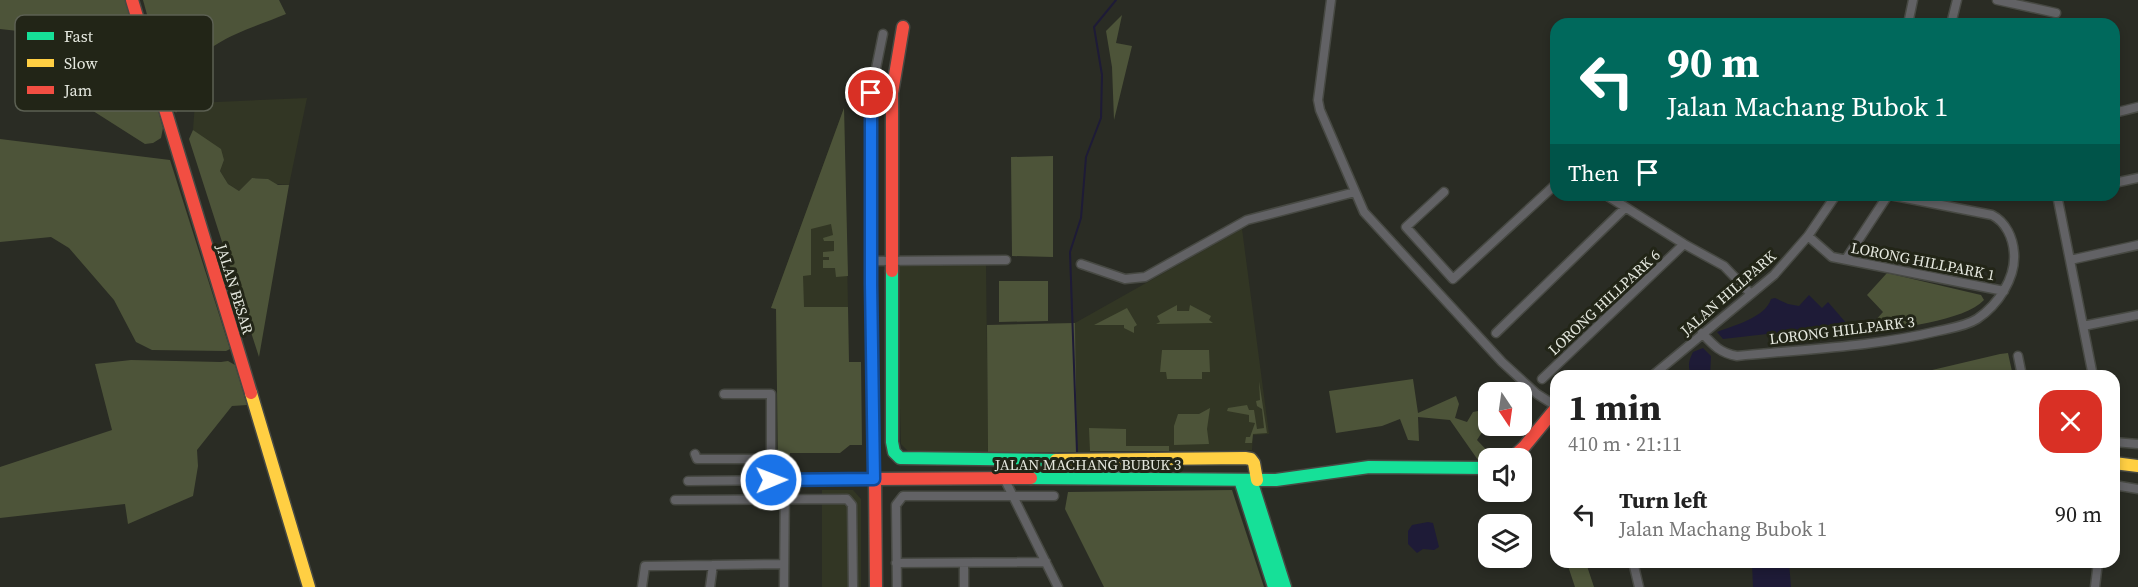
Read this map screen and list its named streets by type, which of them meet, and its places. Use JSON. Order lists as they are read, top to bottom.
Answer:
{
  "streets": {
    "main road": ["JALAN BESAR", "JALAN MACHANG BUBUK 3"],
    "street": [
      "LORONG HILLPARK 1",
      "JALAN HILLPARK",
      "LORONG HILLPARK 6",
      "LORONG HILLPARK 3"
    ]
  },
  "crossings": [
    ["LORONG HILLPARK 1", "JALAN HILLPARK"],
    ["LORONG HILLPARK 1", "LORONG HILLPARK 3"],
    ["JALAN HILLPARK", "LORONG HILLPARK 3"]
  ],
  "legend": ["Fast", "Slow", "Jam"],
  "north": "bottom",
  "page": {
    "turn": ["90 m", "Jalan Machang Bubok 1"],
    "then": "Then",
    "heading": ["1 min", "410 m · 21:11"],
    "list": [
      {
        "name": "Turn left",
        "note": "Jalan Machang Bubok 1",
        "value": "90 m"
      }
    ]
  }
}
